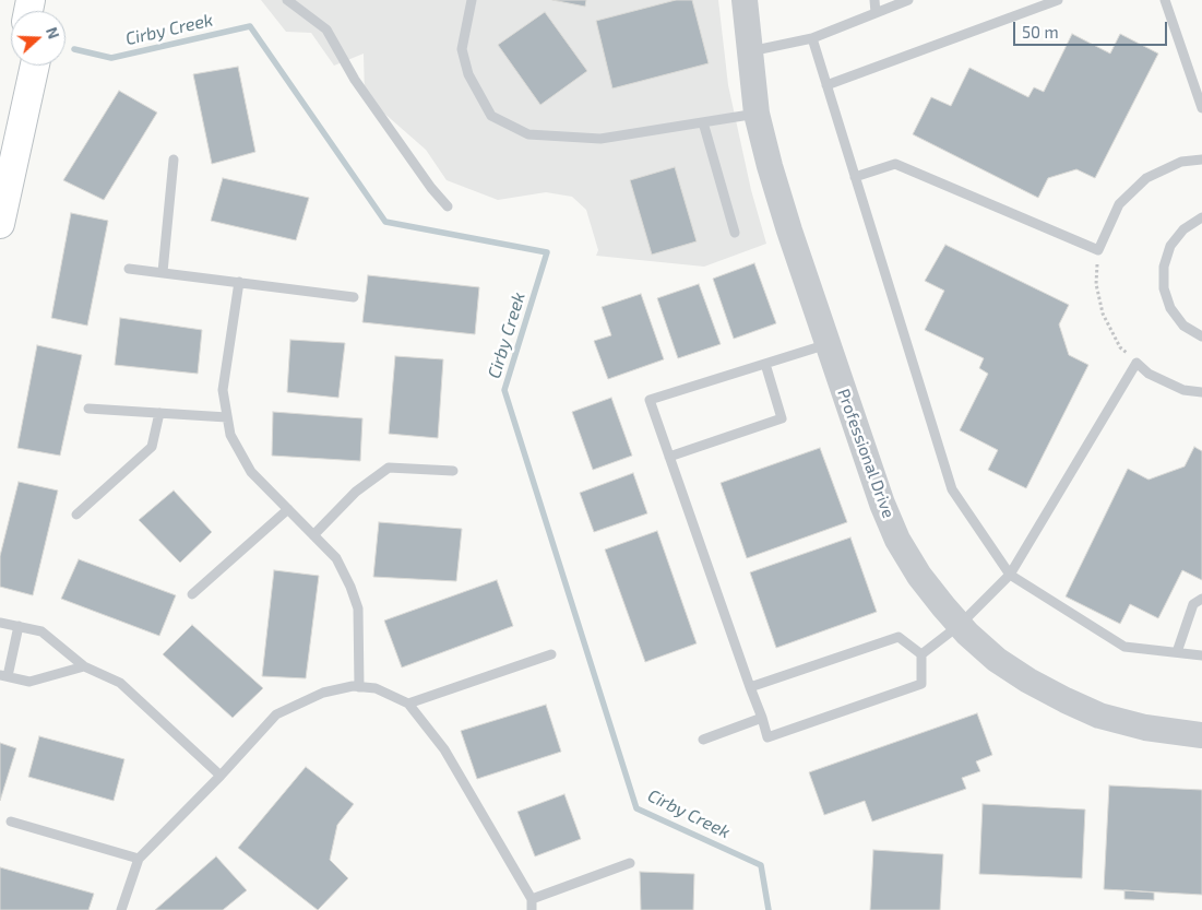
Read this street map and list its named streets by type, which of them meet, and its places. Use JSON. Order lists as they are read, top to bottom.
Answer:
{
  "streets": {
    "street": ["Professional Drive"]
  },
  "water": ["Cirby Creek"],
  "scale_bar": "50 m",
  "north": "right"
}
